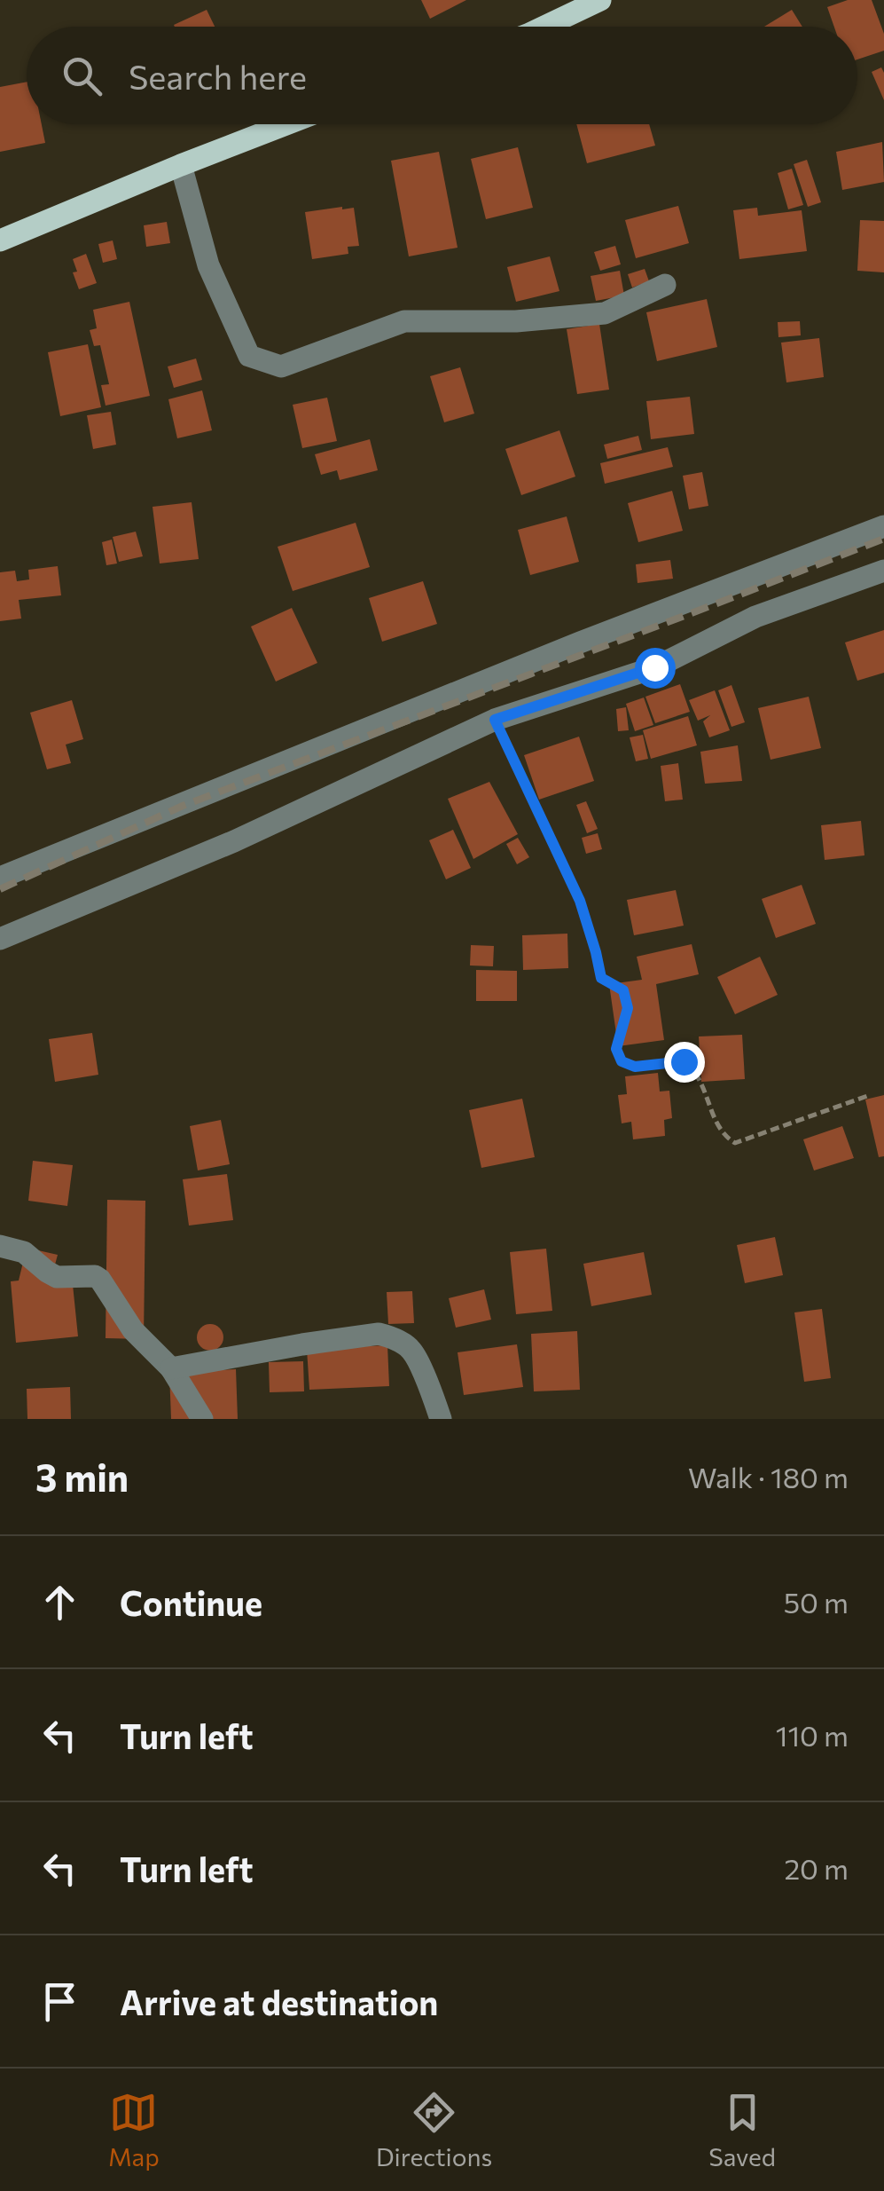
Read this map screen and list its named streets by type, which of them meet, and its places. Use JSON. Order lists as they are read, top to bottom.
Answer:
{
  "page": {
    "search": "Search here",
    "heading": ["3 min", "Walk · 180 m"],
    "list": [
      ["Continue", "50 m"],
      ["Turn left", "110 m"],
      ["Turn left", "20 m"],
      "Arrive at destination"
    ],
    "nav": ["Map", "Directions", "Saved"]
  }
}
